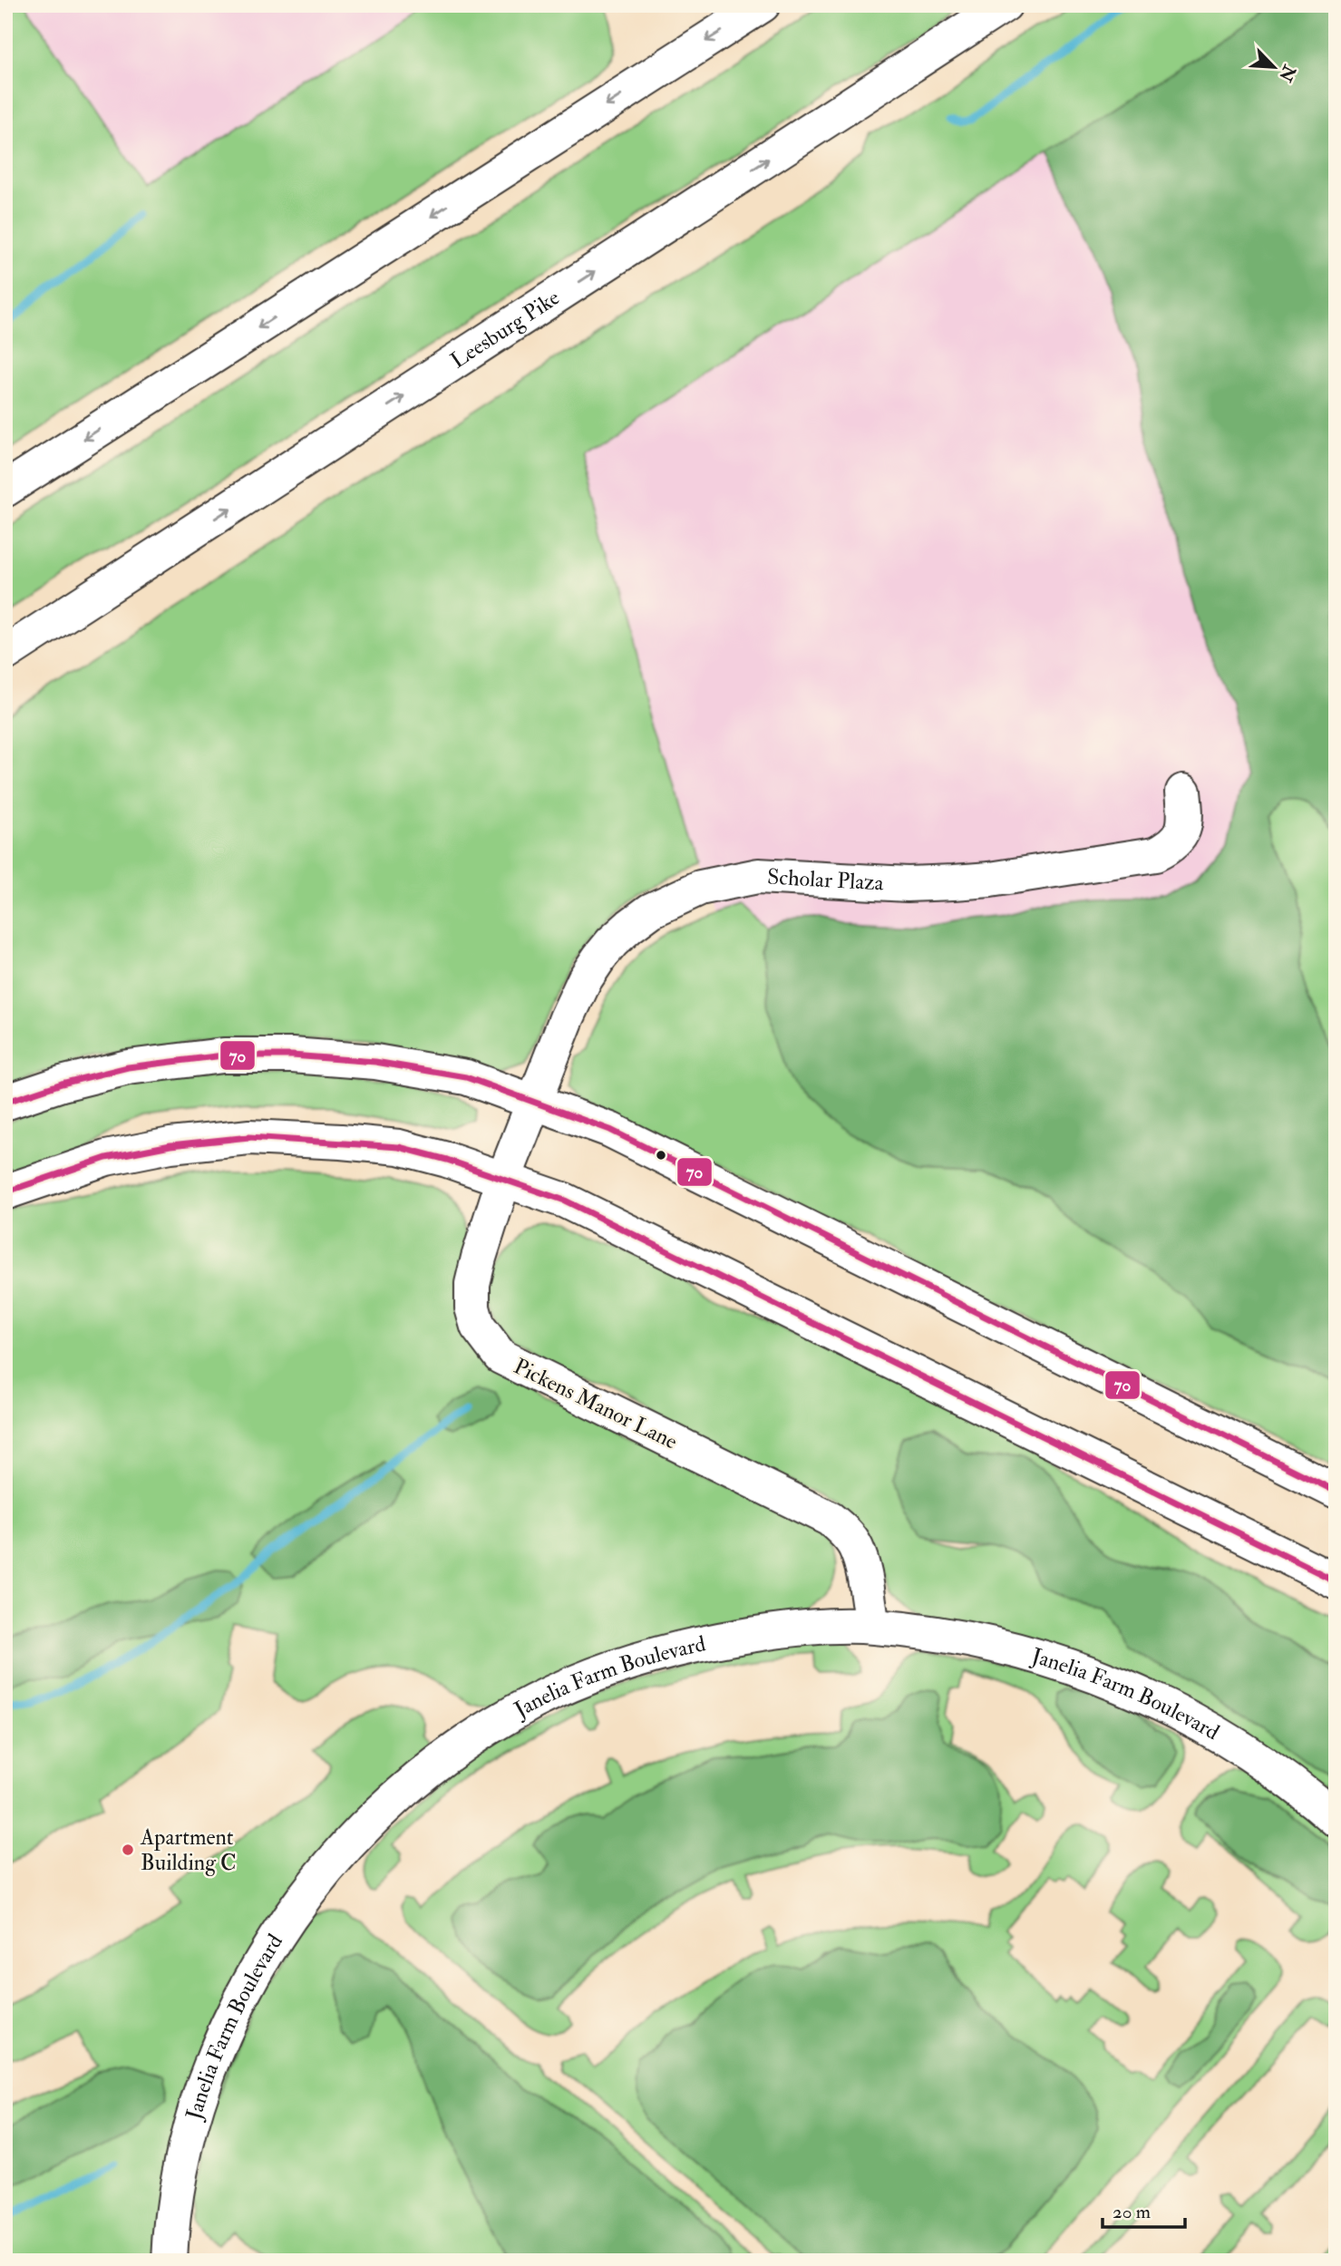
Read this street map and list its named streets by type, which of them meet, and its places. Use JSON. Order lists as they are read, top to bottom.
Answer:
{
  "streets": {
    "main road": [
      "Leesburg Pike",
      "Scholar Plaza",
      "Pickens Manor Lane",
      "Janelia Farm Boulevard"
    ]
  },
  "crossings": [
    ["Scholar Plaza", "Pickens Manor Lane"],
    ["Pickens Manor Lane", "Janelia Farm Boulevard"]
  ],
  "places": ["Apartment Building C"],
  "lines": ["transit line 70"],
  "scale_bar": "20 m",
  "north": "bottom right"
}
